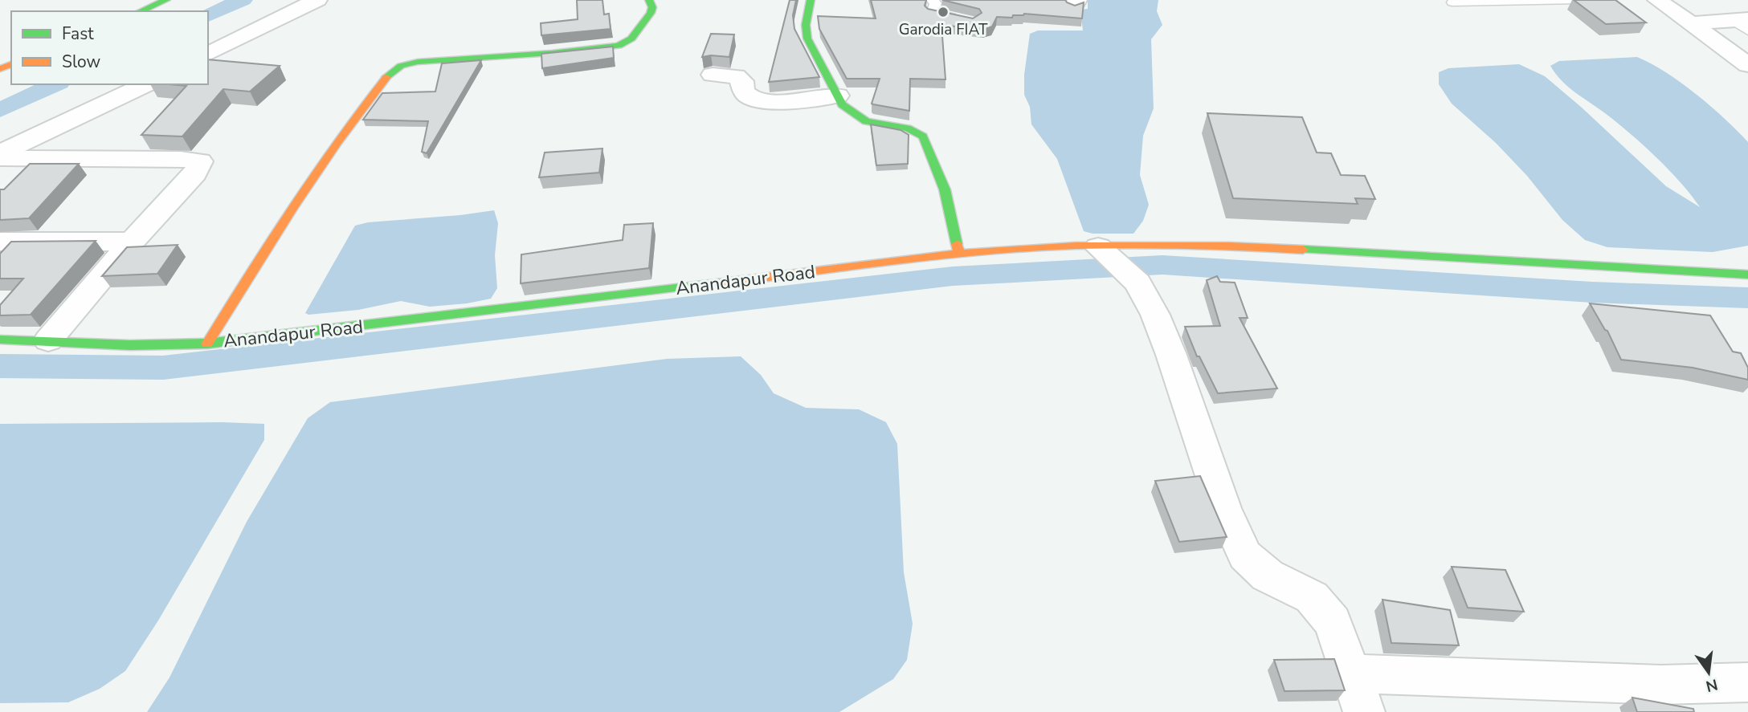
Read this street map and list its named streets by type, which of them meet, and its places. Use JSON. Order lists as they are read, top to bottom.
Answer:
{
  "streets": {
    "street": ["Anandapur Road"]
  },
  "places": ["Garodia FIAT"],
  "legend": ["Fast", "Slow"],
  "north": "bottom"
}
